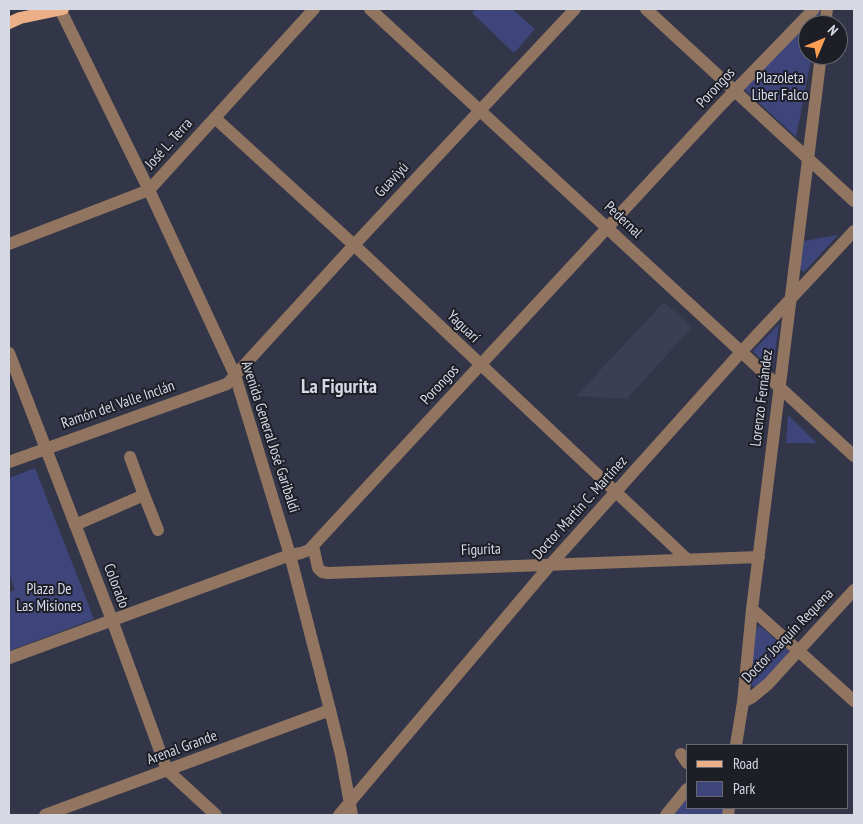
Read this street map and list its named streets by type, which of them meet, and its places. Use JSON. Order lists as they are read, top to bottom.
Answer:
{
  "streets": {
    "street": [
      "Porongos",
      "José L. Terra",
      "Guaviyú",
      "Pedernal",
      "Yaguarí",
      "Lorenzo Fernández",
      "Ramón del Valle Inclán",
      "Avenida General José Garibaldi",
      "Doctor Martín C. Martínez",
      "Figurita",
      "Colorado",
      "Doctor Joaquín Requena",
      "Arenal Grande"
    ]
  },
  "crossings": [
    ["Porongos", "Pedernal"],
    ["Porongos", "Yaguarí"],
    ["Porongos", "Avenida General José Garibaldi"],
    ["Porongos", "Figurita"],
    ["Porongos", "Colorado"],
    ["José L. Terra", "Yaguarí"],
    ["José L. Terra", "Avenida General José Garibaldi"],
    ["Guaviyú", "Pedernal"],
    ["Guaviyú", "Yaguarí"],
    ["Guaviyú", "Ramón del Valle Inclán"],
    ["Guaviyú", "Avenida General José Garibaldi"],
    ["Pedernal", "Lorenzo Fernández"],
    ["Pedernal", "Doctor Martín C. Martínez"],
    ["Yaguarí", "Doctor Martín C. Martínez"],
    ["Yaguarí", "Figurita"],
    ["Lorenzo Fernández", "Doctor Martín C. Martínez"],
    ["Lorenzo Fernández", "Figurita"],
    ["Lorenzo Fernández", "Doctor Joaquín Requena"],
    ["Ramón del Valle Inclán", "Avenida General José Garibaldi"],
    ["Ramón del Valle Inclán", "Colorado"],
    ["Avenida General José Garibaldi", "Doctor Martín C. Martínez"],
    ["Avenida General José Garibaldi", "Arenal Grande"],
    ["Doctor Martín C. Martínez", "Figurita"],
    ["Colorado", "Arenal Grande"]
  ],
  "districts": ["La Figurita"],
  "parks": ["Plazoleta Liber Falco", "Plaza De Las Misiones"],
  "legend": ["Road", "Park"],
  "north": "top right"
}
